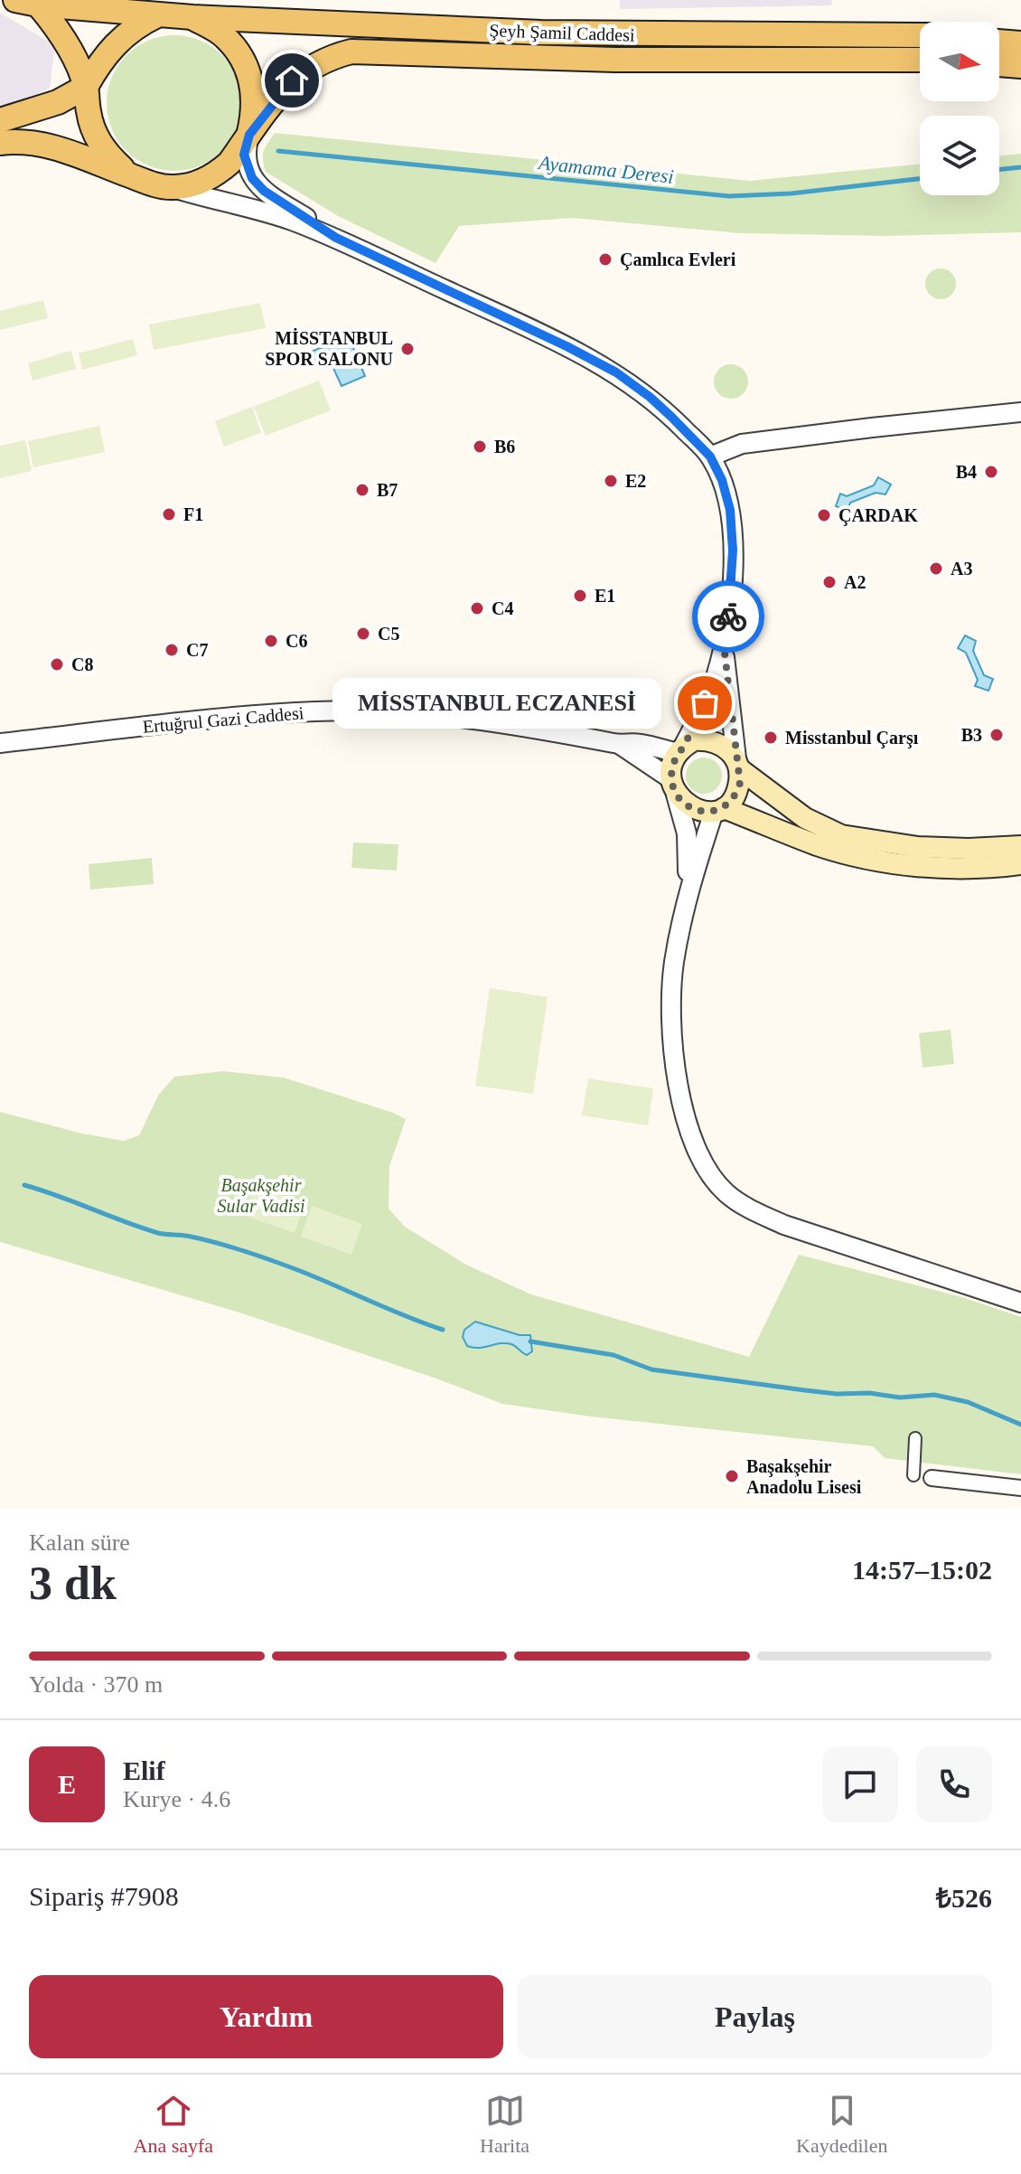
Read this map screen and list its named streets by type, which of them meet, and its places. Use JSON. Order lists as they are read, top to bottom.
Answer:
{
  "streets": {
    "main road": ["Şeyh Şamil Caddesi"],
    "street": ["Ertuğrul Gazi Caddesi"]
  },
  "water": ["Ayamama Deresi"],
  "parks": ["Başakşehir Sular Vadisi"],
  "places": [
    "Çamlıca Evleri",
    "MİSSTANBUL SPOR SALONU",
    "B6",
    "B4",
    "E2",
    "B7",
    "F1",
    "ÇARDAK",
    "A3",
    "A2",
    "E1",
    "C4",
    "C5",
    "C6",
    "C7",
    "C8",
    "MİSSTANBUL ECZANESİ",
    "B3",
    "Misstanbul Çarşı",
    "Başakşehir Anadolu Lisesi"
  ],
  "north": "right",
  "page": {
    "bubble": "MİSSTANBUL ECZANESİ",
    "heading": ["3 dk", "Kalan süre", "14:57–15:02"],
    "panel": [
      "Elif",
      "Kurye · 4.6",
      "Sipariş #7908",
      "₺526"
    ],
    "bar": "Yolda · 370 m",
    "round": "E",
    "buttons": ["Yardım", "Paylaş"],
    "tabs": ["Ana sayfa", "Harita", "Kaydedilen"]
  }
}
